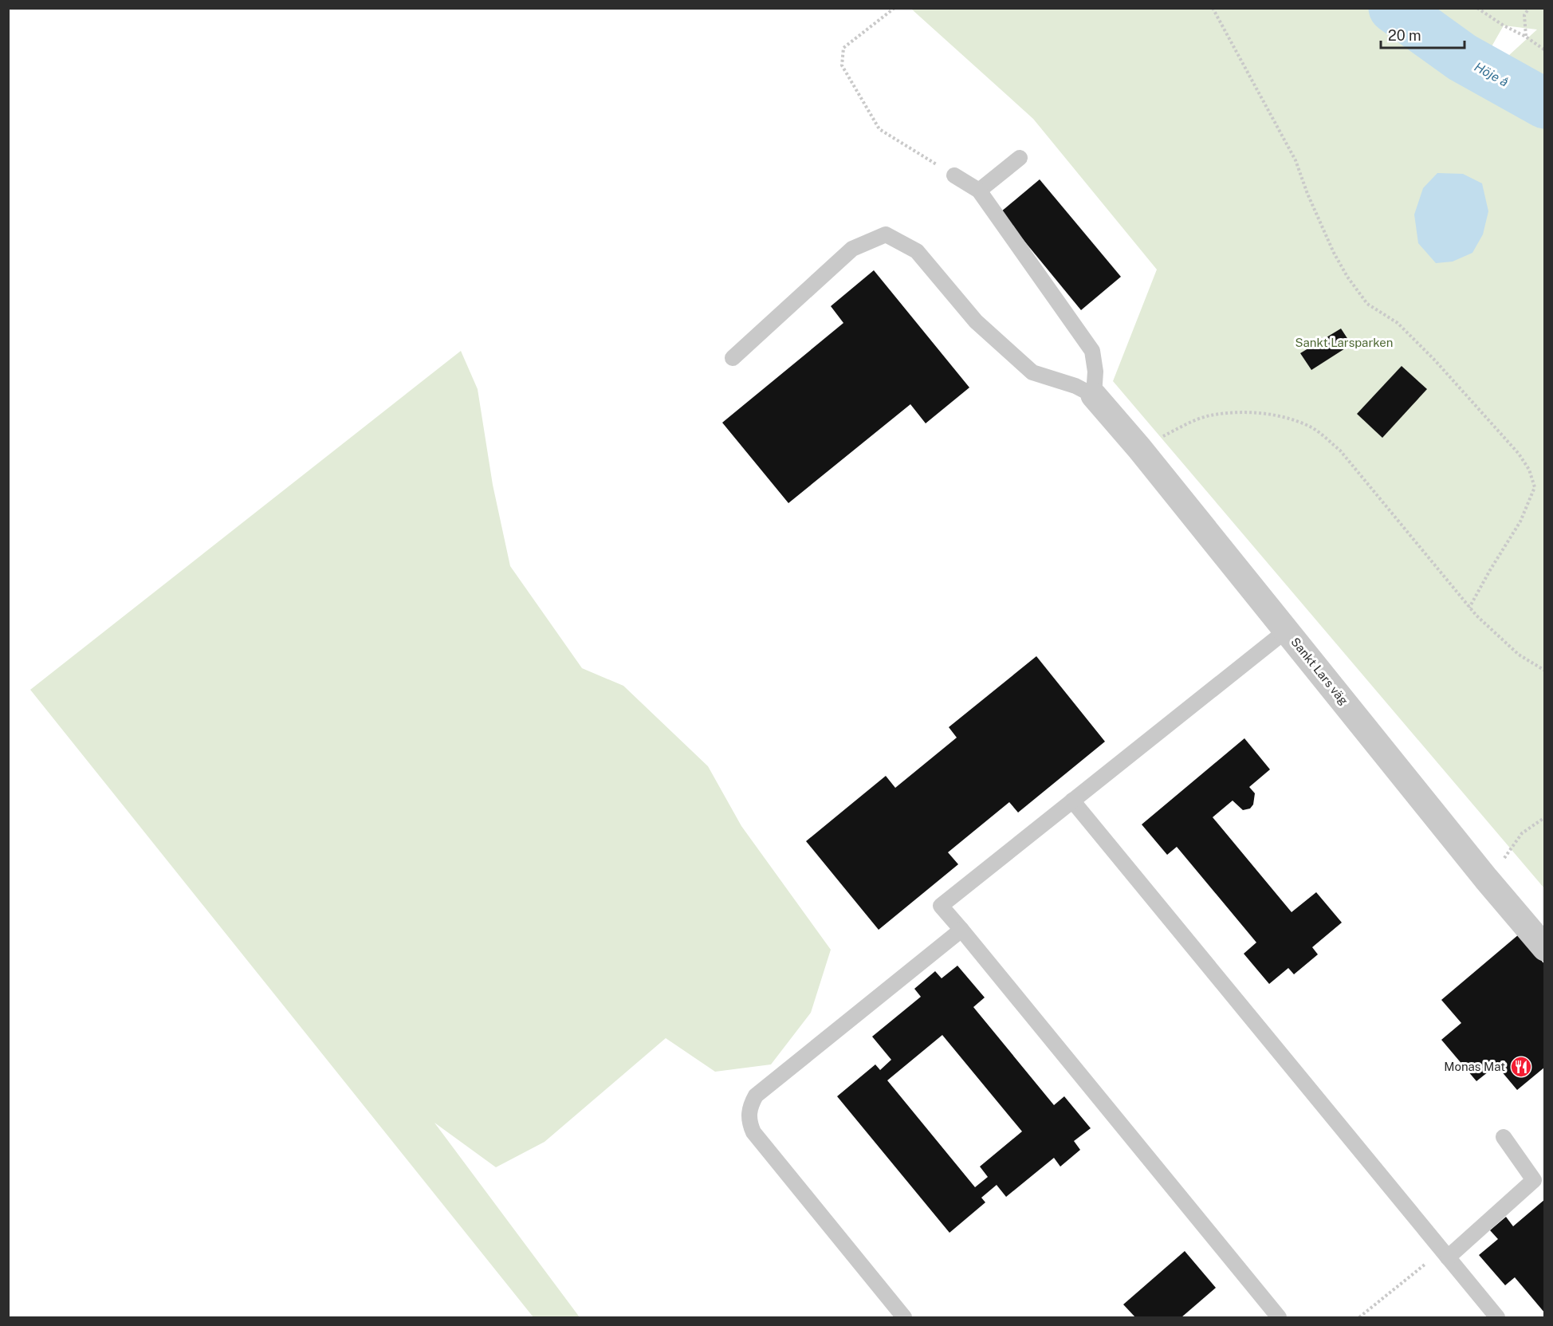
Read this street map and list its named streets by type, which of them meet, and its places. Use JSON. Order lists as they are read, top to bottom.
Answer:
{
  "streets": {
    "street": ["Sankt Lars väg"]
  },
  "water": ["Höje å"],
  "parks": ["Sankt Larsparken"],
  "places": {
    "restaurant": ["Monas Mat"]
  },
  "scale_bar": "20 m"
}
